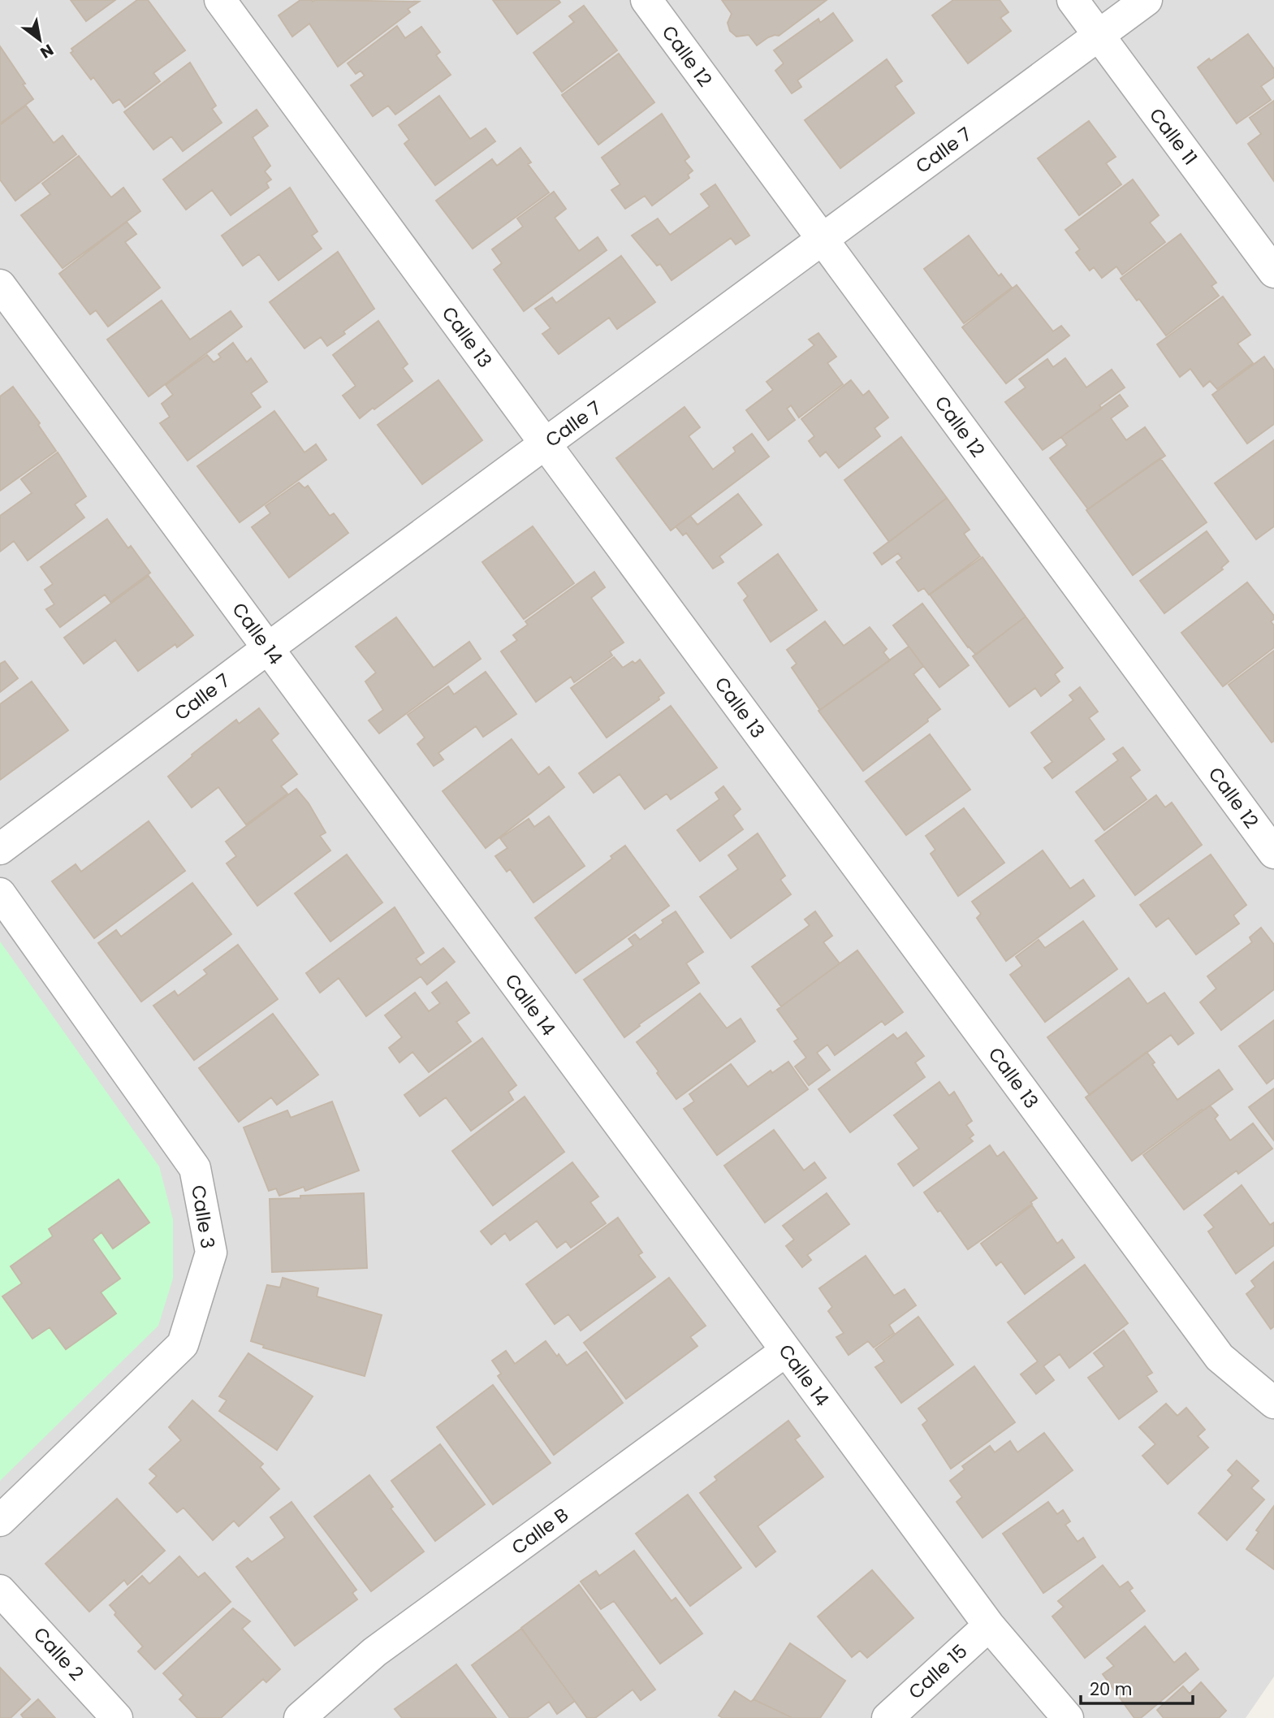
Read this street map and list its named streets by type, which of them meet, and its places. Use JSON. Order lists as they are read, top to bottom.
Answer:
{
  "streets": {
    "street": [
      "Calle 12",
      "Calle 11",
      "Calle 7",
      "Calle 13",
      "Calle 14",
      "Calle 3",
      "Calle B",
      "Calle 2",
      "Calle 15"
    ]
  },
  "crossings": [
    ["Calle 12", "Calle 7"],
    ["Calle 11", "Calle 7"],
    ["Calle 7", "Calle 13"],
    ["Calle 7", "Calle 14"],
    ["Calle 14", "Calle B"],
    ["Calle 14", "Calle 15"]
  ],
  "scale_bar": "20 m",
  "north": "bottom right"
}
